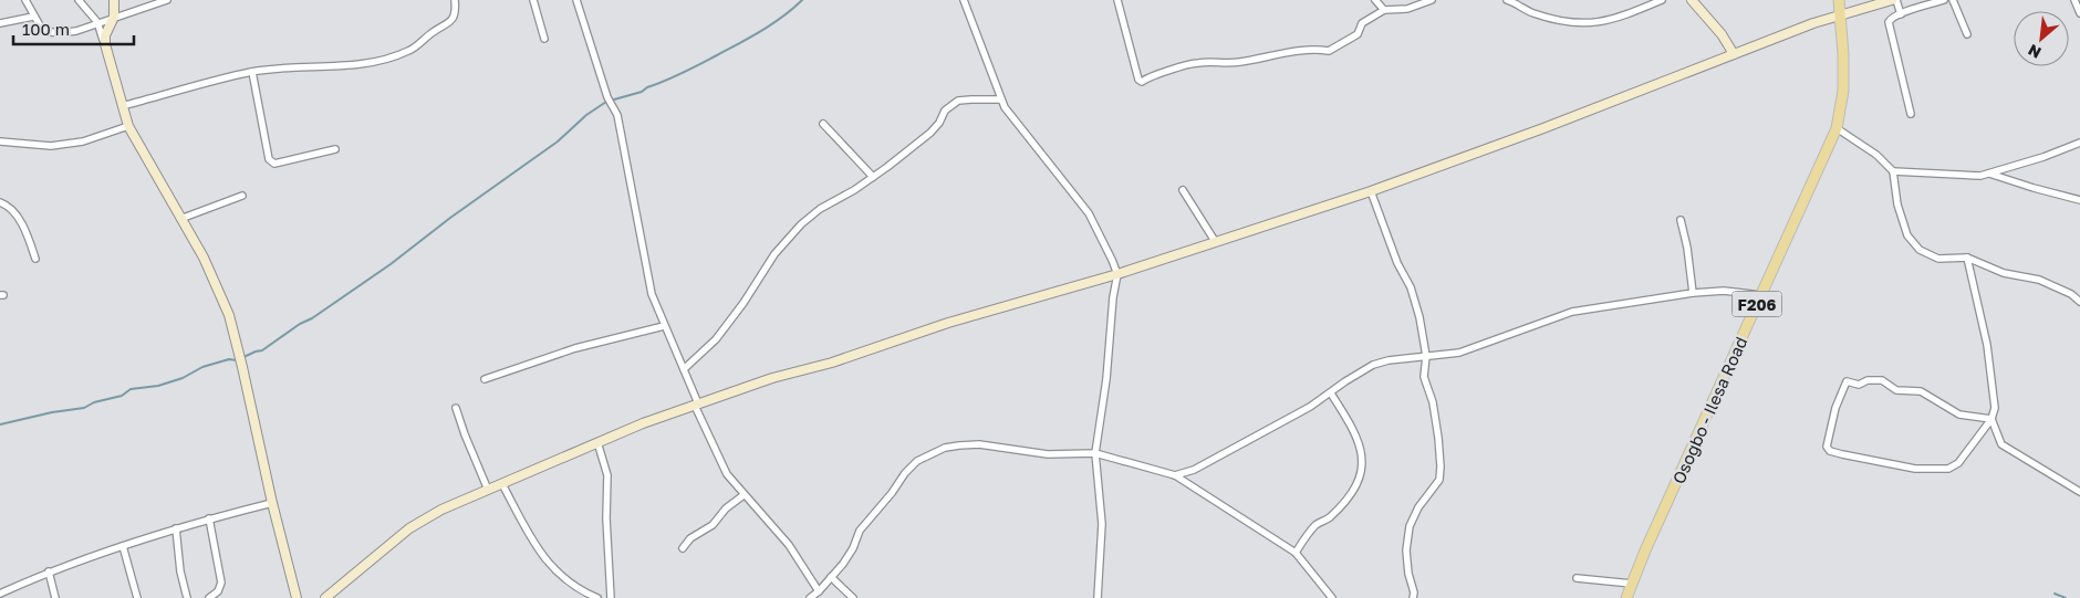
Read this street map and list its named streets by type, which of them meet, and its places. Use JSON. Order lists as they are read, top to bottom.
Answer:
{
  "streets": {
    "main road": ["F206", "Osogbo - Ilesa Road"]
  },
  "scale_bar": "100 m",
  "north": "bottom left"
}
